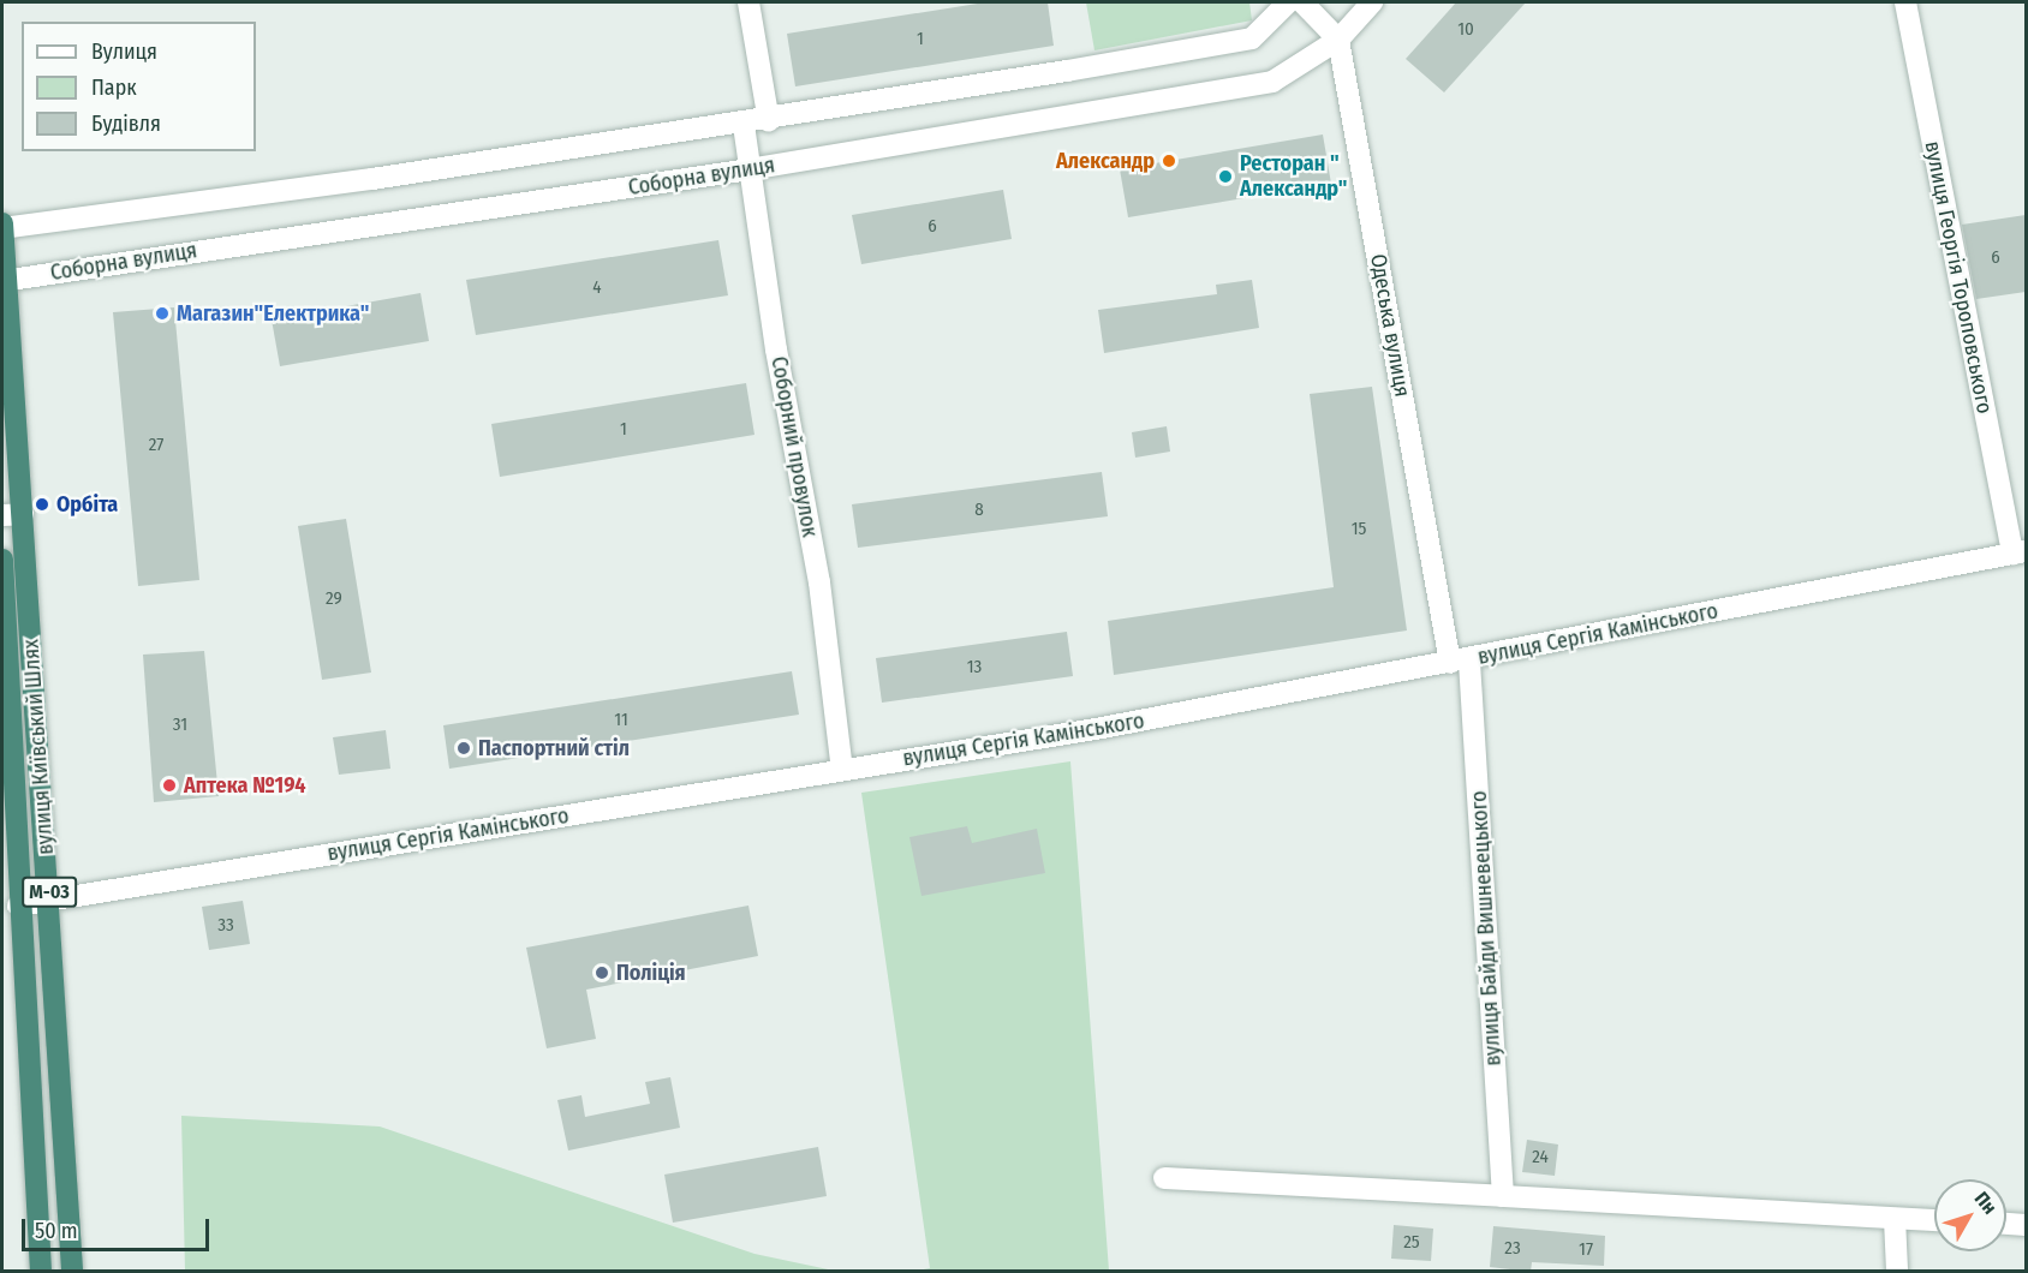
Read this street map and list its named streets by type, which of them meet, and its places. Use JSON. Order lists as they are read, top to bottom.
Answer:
{
  "streets": {
    "highway": ["вулиця Київський Шлях", "М-03"],
    "street": [
      "Соборна вулиця",
      "вулиця Георгія Тороповського",
      "Одеська вулиця",
      "Соборний провулок",
      "вулиця Сергія Камінського",
      "вулиця Байди Вишневецького"
    ]
  },
  "crossings": [
    ["Соборна вулиця", "Одеська вулиця"],
    ["Соборна вулиця", "Соборний провулок"],
    ["Соборна вулиця", "вулиця Київський Шлях"],
    ["вулиця Георгія Тороповського", "вулиця Сергія Камінського"],
    ["Одеська вулиця", "вулиця Сергія Камінського"],
    ["Одеська вулиця", "вулиця Байди Вишневецького"],
    ["Соборний провулок", "вулиця Сергія Камінського"],
    ["вулиця Сергія Камінського", "вулиця Київський Шлях"],
    ["вулиця Сергія Камінського", "вулиця Байди Вишневецького"]
  ],
  "places": [
    "Александр",
    "Ресторан \" Александр\"",
    "Магазин\"Електрика\"",
    "Орбіта",
    "Паспортний стіл",
    "Аптека №194",
    "Поліція"
  ],
  "house_numbers": [
    "10",
    "1",
    "6",
    "6",
    "4",
    "1",
    "27",
    "8",
    "15",
    "29",
    "13",
    "11",
    "31",
    "33",
    "24",
    "25",
    "23",
    "17"
  ],
  "legend": ["Вулиця", "Парк", "Будівля"],
  "scale_bar": "50 m",
  "north": "top right"
}
